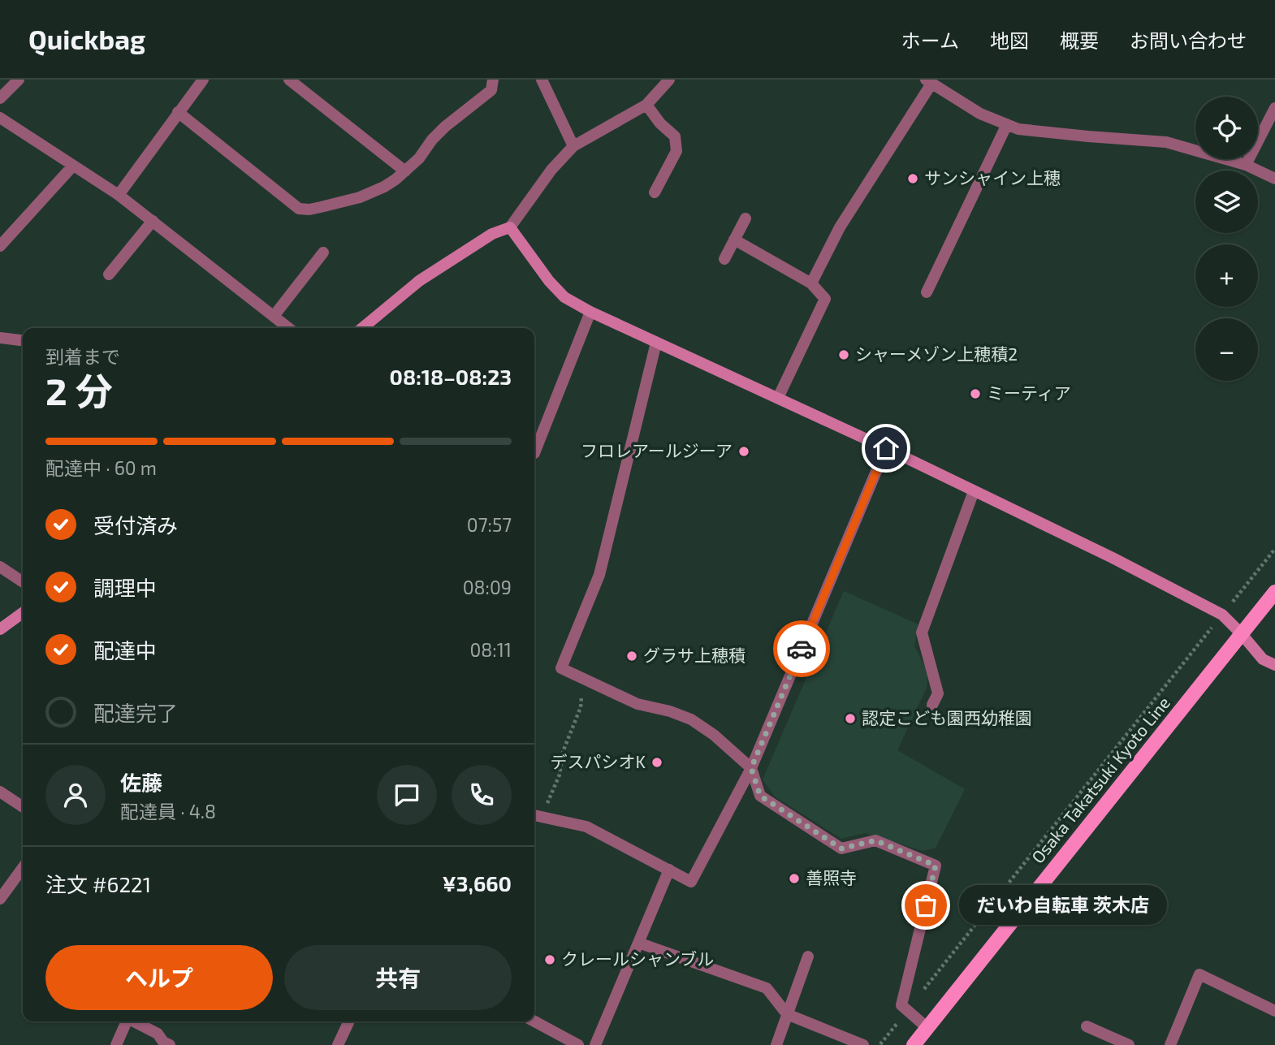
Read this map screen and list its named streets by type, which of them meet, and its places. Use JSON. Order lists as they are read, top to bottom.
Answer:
{
  "streets": {
    "main road": ["Osaka Takatsuki Kyoto Line"]
  },
  "places": [
    "サンシャイン上穂",
    "シャーメゾン上穂積2",
    "ミーティア",
    "フロレアールジーア",
    "グラサ上穂積",
    "認定こども園西幼稚園",
    "デスパシオK",
    "善照寺",
    "だいわ自転車 茨木店",
    "クレールシャンブル"
  ],
  "page": {
    "header": "Quickbag",
    "nav": [
      "ホーム",
      "地図",
      "概要",
      "お問い合わせ"
    ],
    "map_buttons": ["+", "−"],
    "heading": ["2 分", "到着まで", "08:18–08:23"],
    "panel": [
      "佐藤",
      "配達員 · 4.8",
      "注文 #6221",
      "¥3,660"
    ],
    "bar": "配達中 · 60 m",
    "list": [
      ["受付済み", "07:57"],
      ["調理中", "08:09"],
      ["配達中", "08:11"],
      "配達完了"
    ],
    "bubble": "だいわ自転車 茨木店",
    "buttons": ["ヘルプ", "共有"]
  }
}
